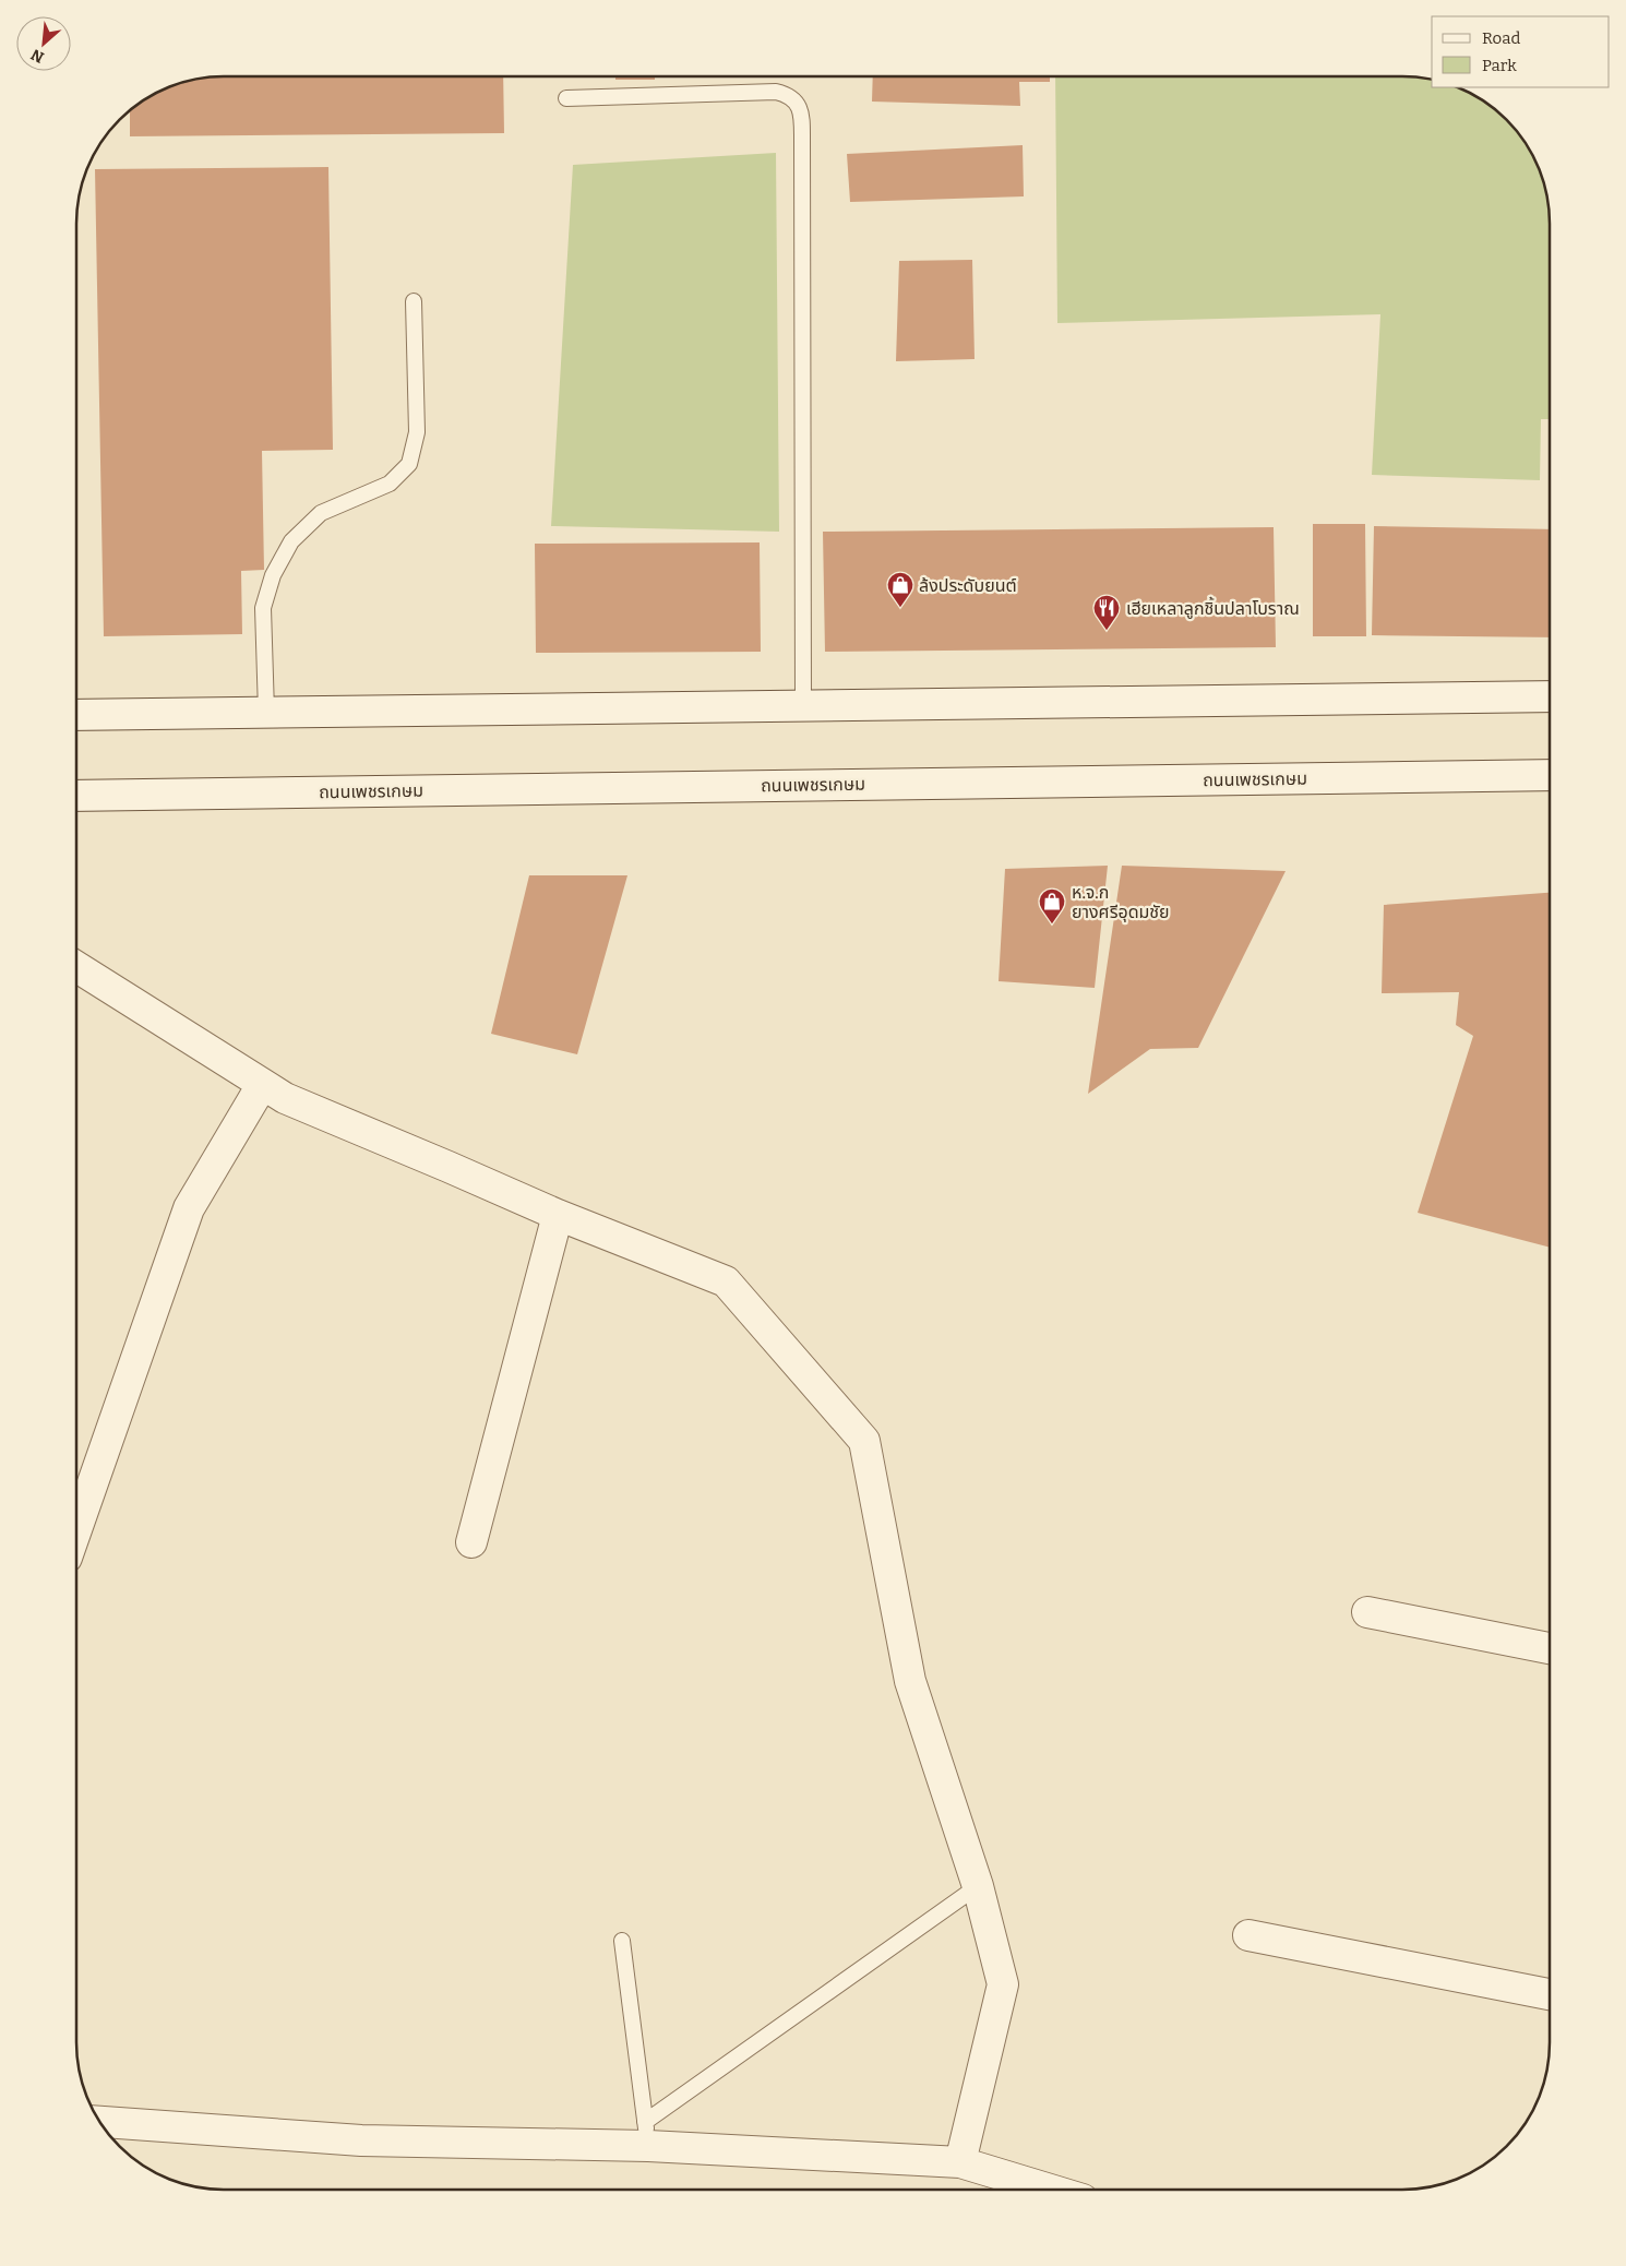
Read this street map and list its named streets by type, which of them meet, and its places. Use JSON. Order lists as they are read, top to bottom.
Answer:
{
  "streets": {
    "street": ["ถนนเพชรเกษม"]
  },
  "places": {
    "shop": ["ล้งประดับยนต์", "ห.จ.ก ยางศรีอุดมชัย"],
    "restaurant": ["เฮียเหลาลูกชิ้นปลาโบราณ"]
  },
  "legend": ["Road", "Park"],
  "north": "bottom left"
}
